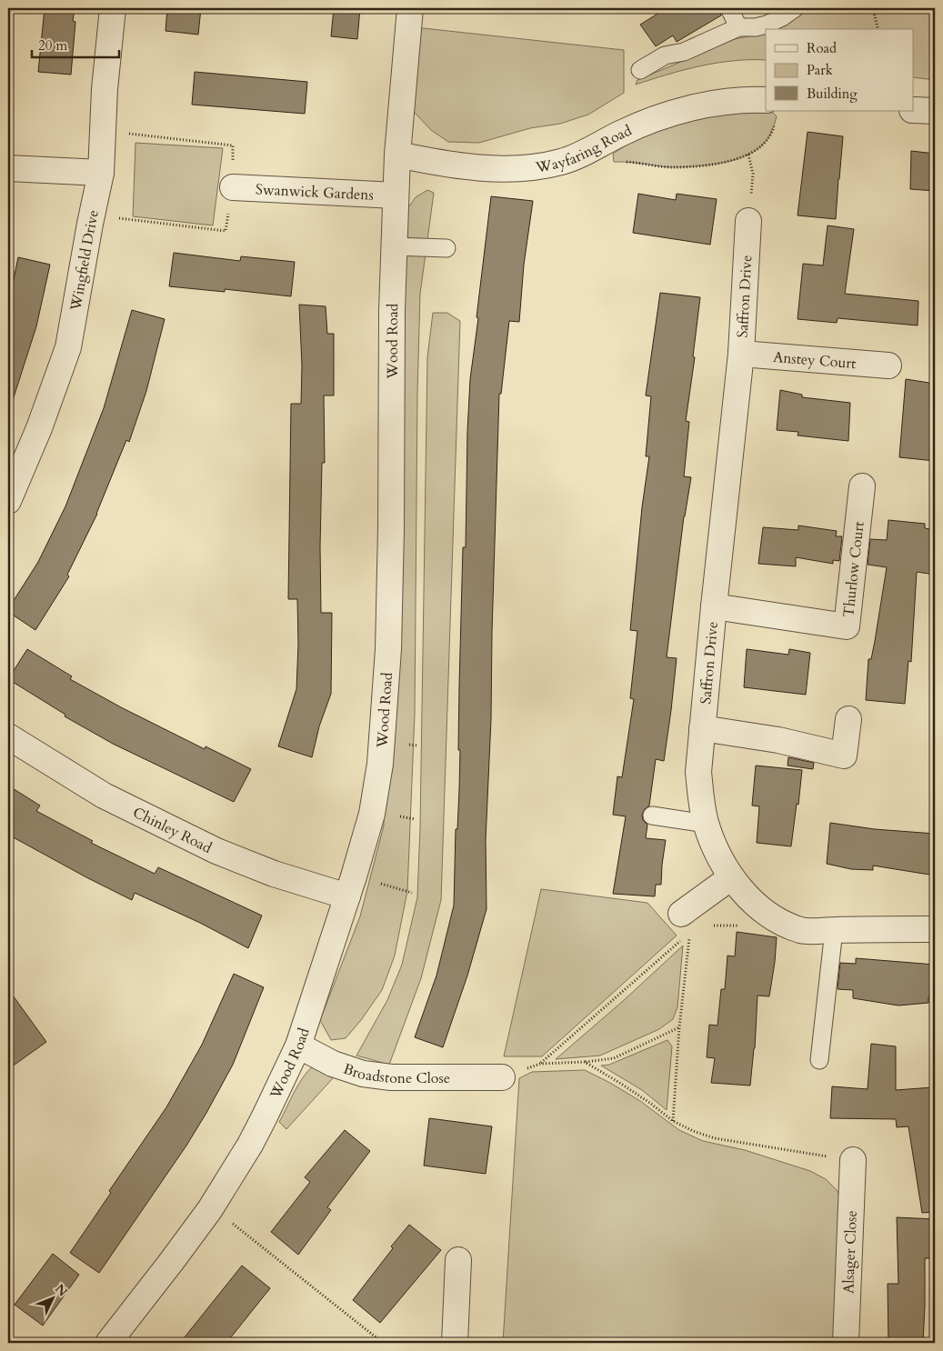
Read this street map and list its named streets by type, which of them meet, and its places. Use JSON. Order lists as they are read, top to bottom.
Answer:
{
  "streets": {
    "street": [
      "Wayfaring Road",
      "Swanwick Gardens",
      "Wingfield Drive",
      "Saffron Drive",
      "Wood Road",
      "Anstey Court",
      "Thurlow Court",
      "Chinley Road",
      "Broadstone Close",
      "Alsager Close"
    ]
  },
  "crossings": [
    ["Wayfaring Road", "Wood Road"],
    ["Swanwick Gardens", "Wood Road"],
    ["Saffron Drive", "Anstey Court"],
    ["Saffron Drive", "Thurlow Court"],
    ["Wood Road", "Chinley Road"],
    ["Wood Road", "Broadstone Close"]
  ],
  "legend": ["Road", "Park", "Building"],
  "scale_bar": "20 m",
  "north": "top right"
}
